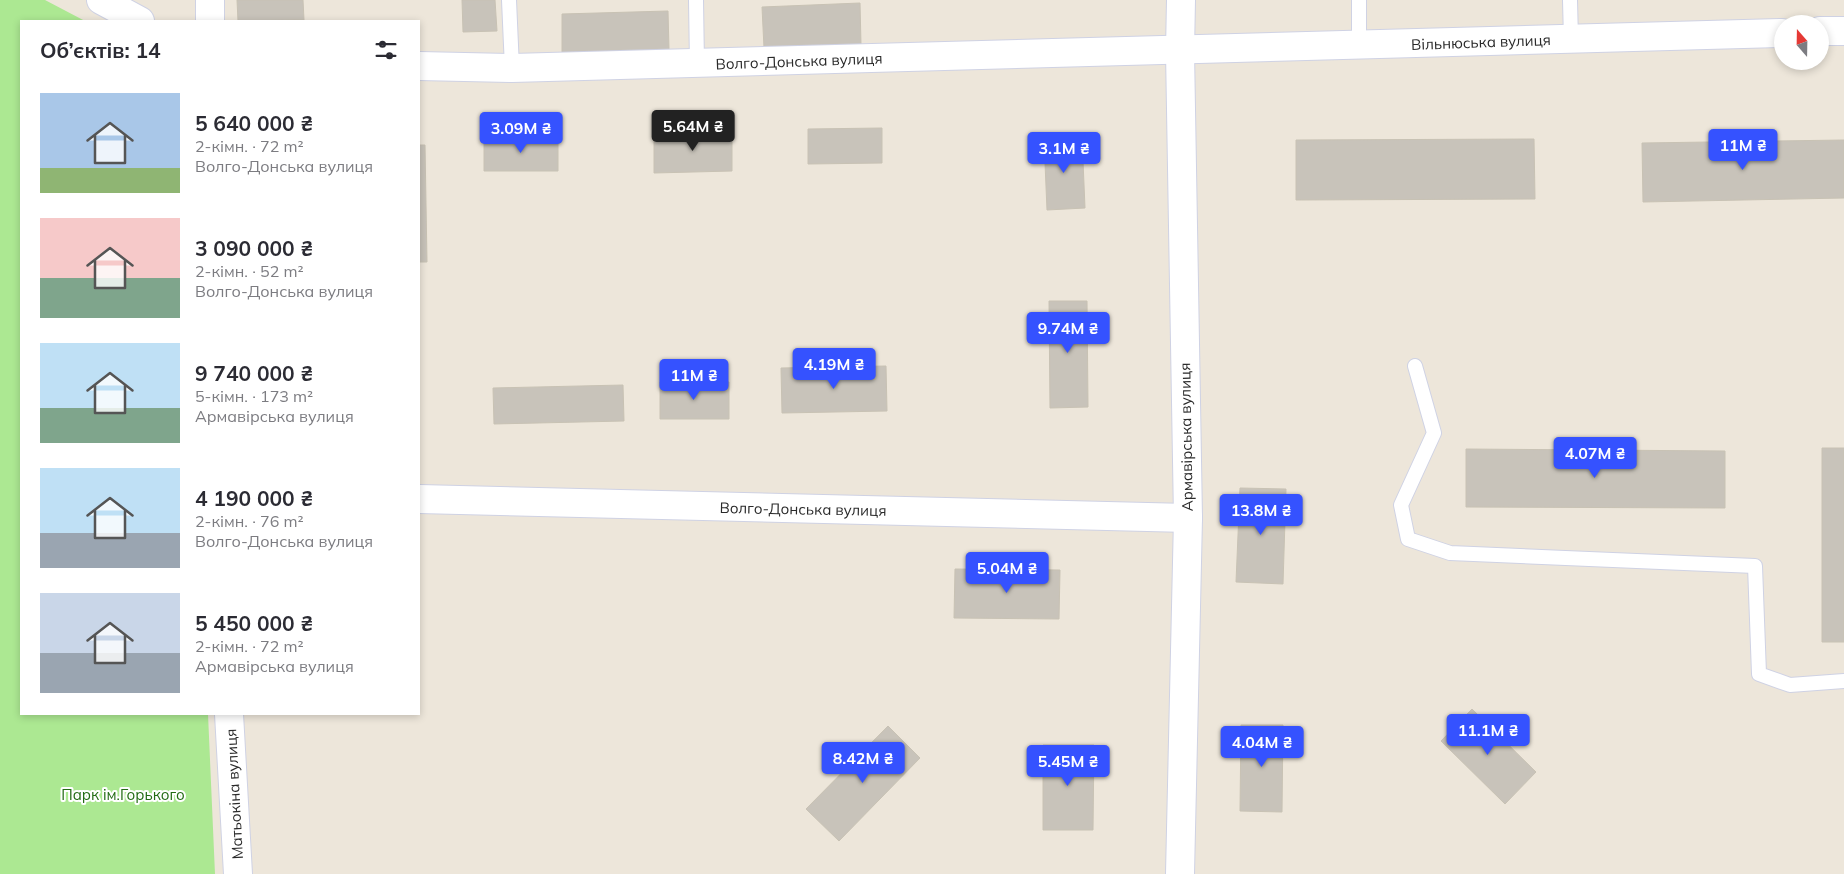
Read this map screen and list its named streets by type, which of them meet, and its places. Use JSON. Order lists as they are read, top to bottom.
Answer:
{
  "streets": {
    "street": [
      "Вільнюська вулиця",
      "Волго-Донська вулиця",
      "Армавірська вулиця",
      "Матьокіна вулиця"
    ]
  },
  "crossings": [
    ["Вільнюська вулиця", "Волго-Донська вулиця"],
    ["Вільнюська вулиця", "Армавірська вулиця"],
    ["Волго-Донська вулиця", "Армавірська вулиця"]
  ],
  "parks": ["Парк iм.Горького"],
  "north": "top",
  "page": {
    "heading": "Об’єктів: 14",
    "list": [
      {
        "name": "5 640 000 ₴",
        "note": "2-кімн. · 72 m² · Волго-Донська вулиця"
      },
      {
        "name": "3 090 000 ₴",
        "note": "2-кімн. · 52 m² · Волго-Донська вулиця"
      },
      {
        "name": "9 740 000 ₴",
        "note": "5-кімн. · 173 m² · Армавірська вулиця"
      },
      {
        "name": "4 190 000 ₴",
        "note": "2-кімн. · 76 m² · Волго-Донська вулиця"
      },
      {
        "name": "5 450 000 ₴",
        "note": "2-кімн. · 72 m² · Армавірська вулиця"
      }
    ],
    "price": [
      "5.64M ₴",
      "3.09M ₴",
      "11M ₴",
      "3.1M ₴",
      "9.74M ₴",
      "4.19M ₴",
      "11M ₴",
      "4.07M ₴",
      "13.8M ₴",
      "5.04M ₴",
      "11.1M ₴",
      "4.04M ₴",
      "8.42M ₴",
      "5.45M ₴"
    ]
  }
}
